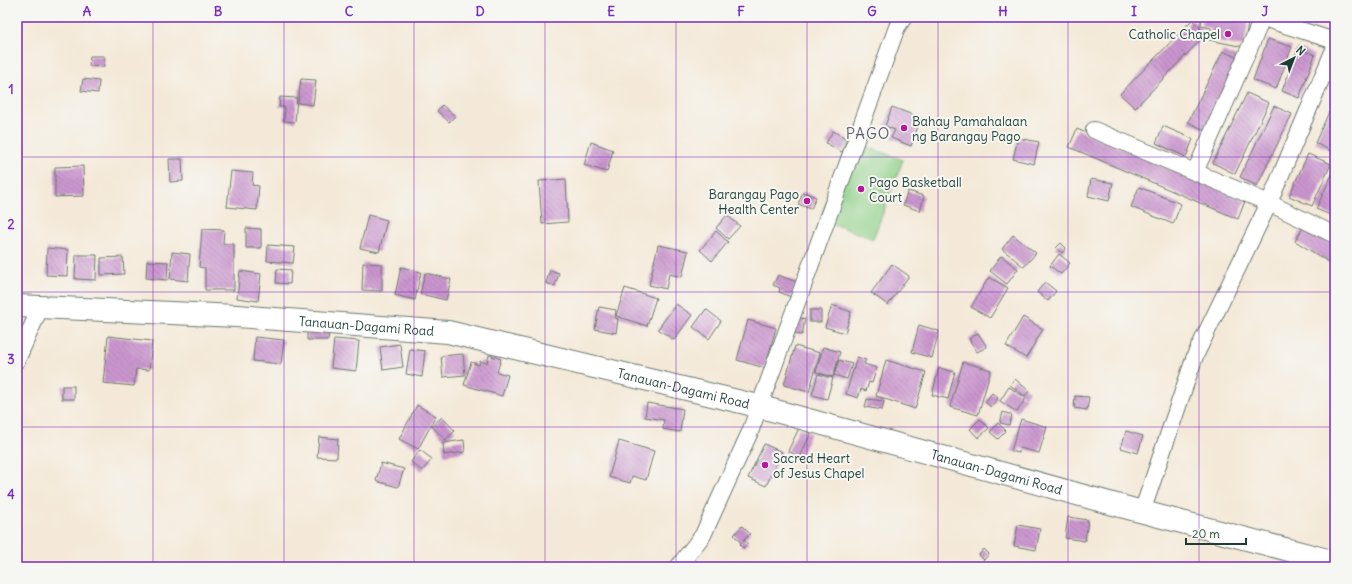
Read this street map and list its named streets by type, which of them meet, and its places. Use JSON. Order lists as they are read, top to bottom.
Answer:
{
  "streets": {
    "main road": ["Tanauan-Dagami Road"]
  },
  "districts": ["PAGO"],
  "places": [
    "Catholic Chapel",
    "Bahay Pamahalaan ng Barangay Pago",
    "Pago Basketball Court",
    "Barangay Pago Health Center",
    "Sacred Heart of Jesus Chapel"
  ],
  "scale_bar": "20 m",
  "north": "top right",
  "grid": {
    "columns": [
      "A",
      "B",
      "C",
      "D",
      "E",
      "F",
      "G",
      "H",
      "I",
      "J"
    ],
    "rows": [
      "1",
      "2",
      "3",
      "4"
    ]
  }
}
